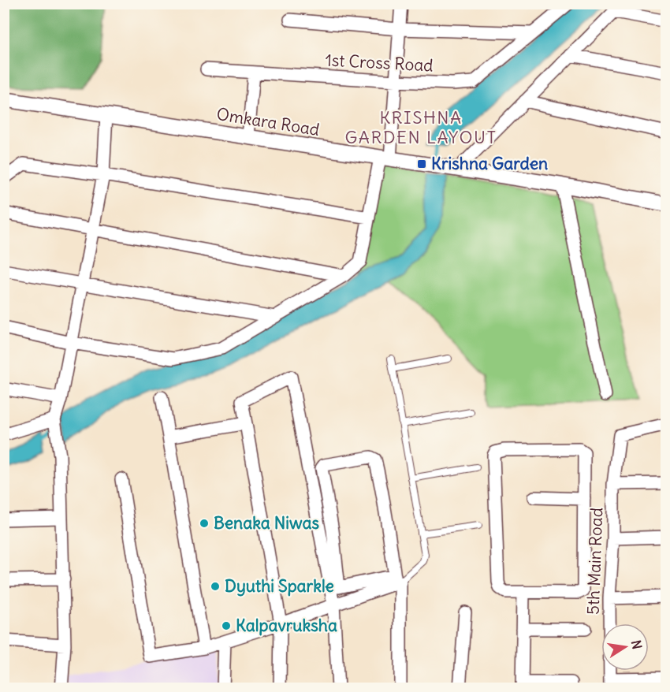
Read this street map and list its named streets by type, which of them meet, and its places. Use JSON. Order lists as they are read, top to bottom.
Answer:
{
  "streets": {
    "street": ["1st Cross Road", "Omkara Road", "5th Main Road"]
  },
  "districts": ["KRISHNA GARDEN LAYOUT"],
  "places": {
    "transit": ["Krishna Garden"],
    "other": ["Benaka Niwas", "Dyuthi Sparkle", "Kalpavruksha"]
  },
  "north": "right"
}
